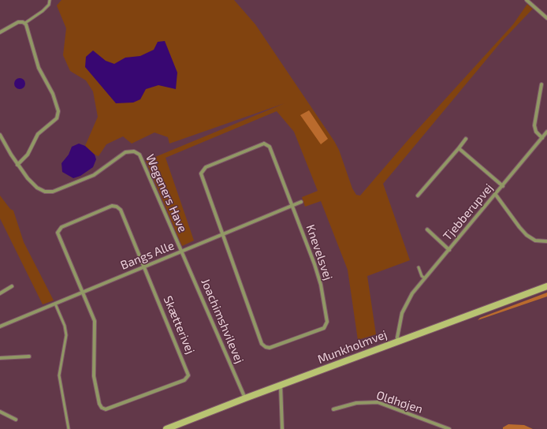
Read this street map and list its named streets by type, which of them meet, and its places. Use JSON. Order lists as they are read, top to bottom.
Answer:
{
  "streets": {
    "street": [
      "Wegeners Have",
      "Tjebberupvej",
      "Knevelsvej",
      "Bangs Alle",
      "Joachimshvilevej",
      "Skætterivej",
      "Munkholmvej",
      "Oldhøjen"
    ]
  },
  "crossings": [
    ["Wegeners Have", "Bangs Alle"],
    ["Wegeners Have", "Joachimshvilevej"],
    ["Tjebberupvej", "Munkholmvej"],
    ["Knevelsvej", "Bangs Alle"],
    ["Bangs Alle", "Joachimshvilevej"],
    ["Bangs Alle", "Skætterivej"],
    ["Joachimshvilevej", "Munkholmvej"]
  ]
}
